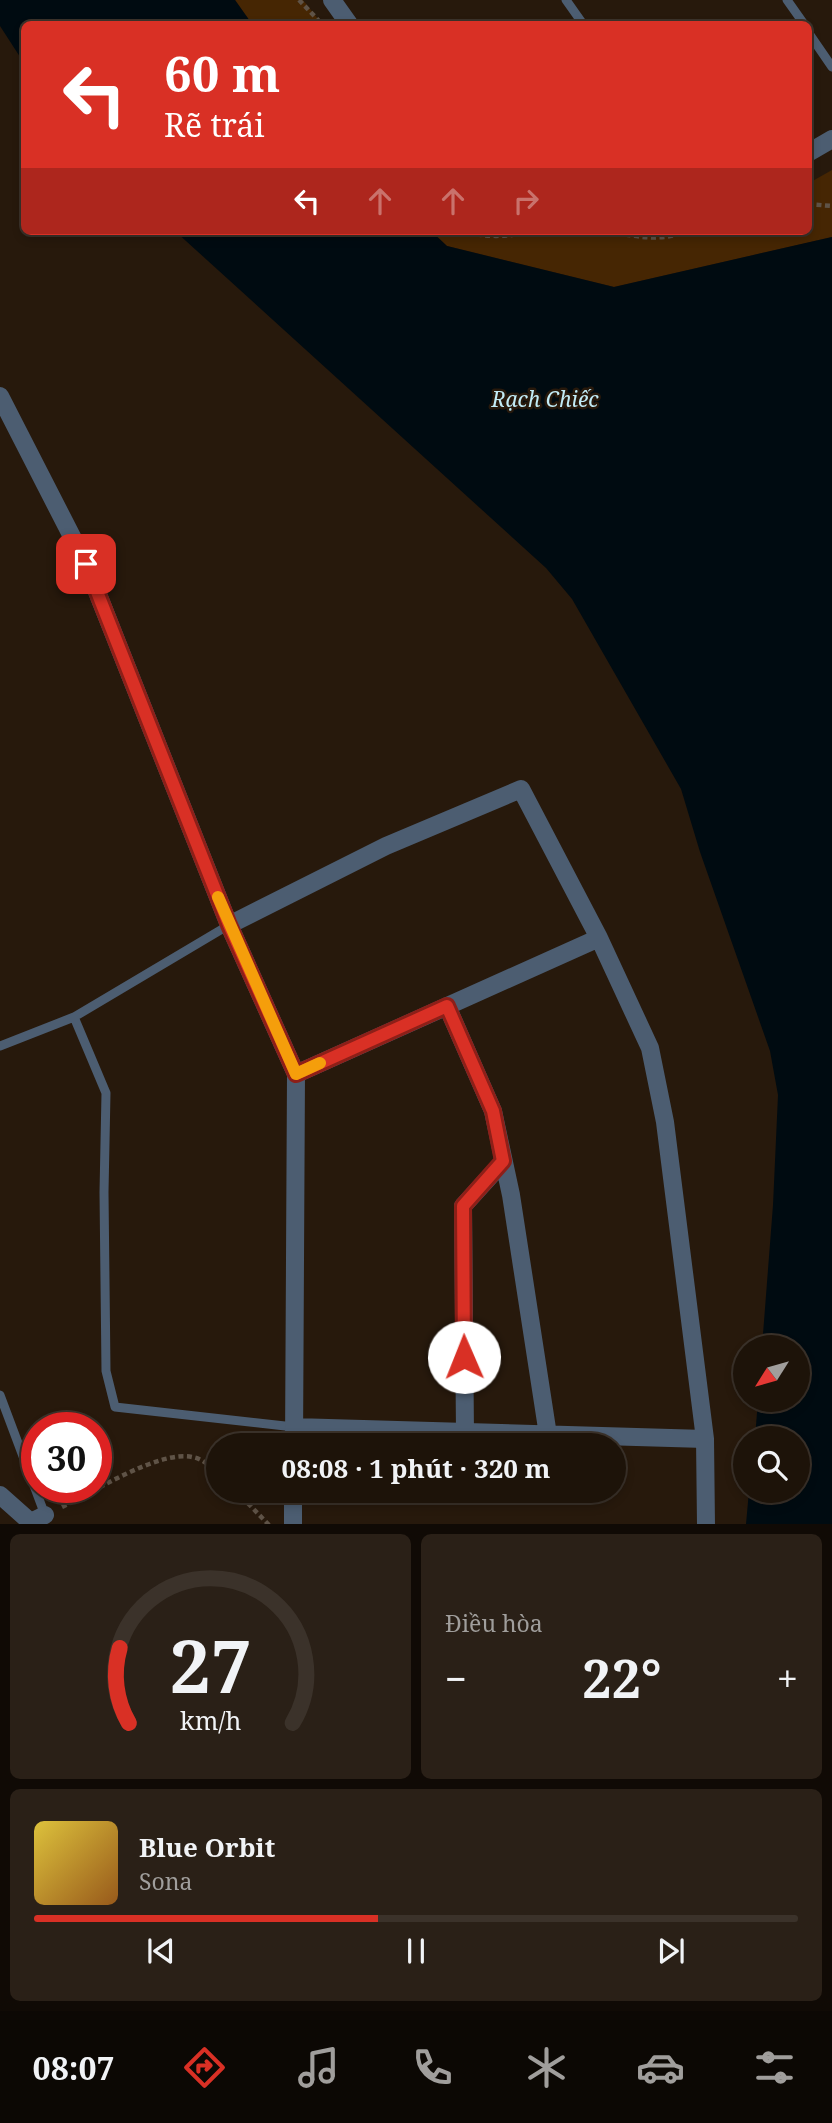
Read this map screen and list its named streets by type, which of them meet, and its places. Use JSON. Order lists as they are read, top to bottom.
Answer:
{
  "water": ["Rạch Chiếc"],
  "north": "bottom left",
  "page": {
    "turn": ["60 m", "Rẽ trái"],
    "limit": "30",
    "trip": "08:08 · 1 phút · 320 m",
    "tile": "Điều hòa",
    "heat": ["−", "22°", "+"],
    "song": ["Blue Orbit", "Sona"],
    "tabs": "08:07",
    "gauge": ["27", "km/h"]
  }
}
